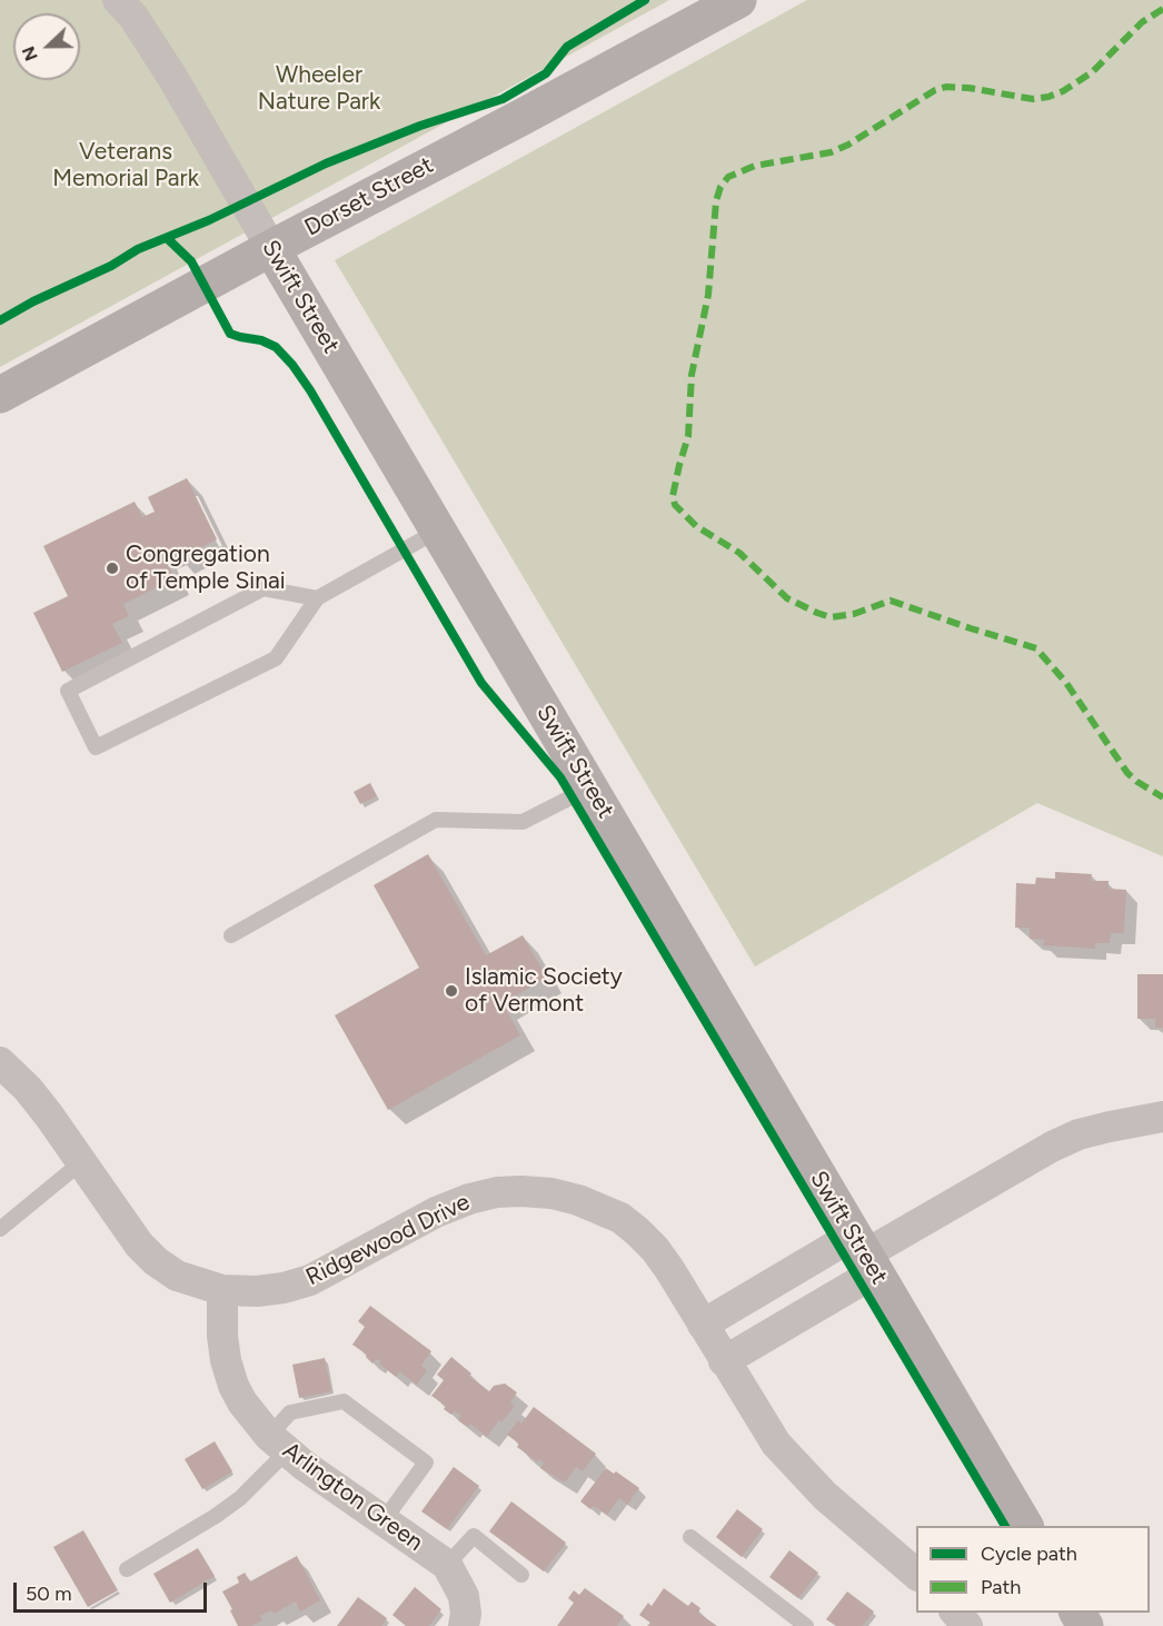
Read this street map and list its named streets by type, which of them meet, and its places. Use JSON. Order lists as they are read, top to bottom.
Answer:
{
  "streets": {
    "street": [
      "Dorset Street",
      "Swift Street",
      "Ridgewood Drive",
      "Arlington Green"
    ]
  },
  "crossings": [
    ["Dorset Street", "Swift Street"],
    ["Ridgewood Drive", "Arlington Green"]
  ],
  "parks": ["Wheeler Nature Park", "Veterans Memorial Park"],
  "places": ["Congregation of Temple Sinai", "Islamic Society of Vermont"],
  "legend": ["Cycle path", "Path"],
  "scale_bar": "50 m",
  "north": "left"
}
